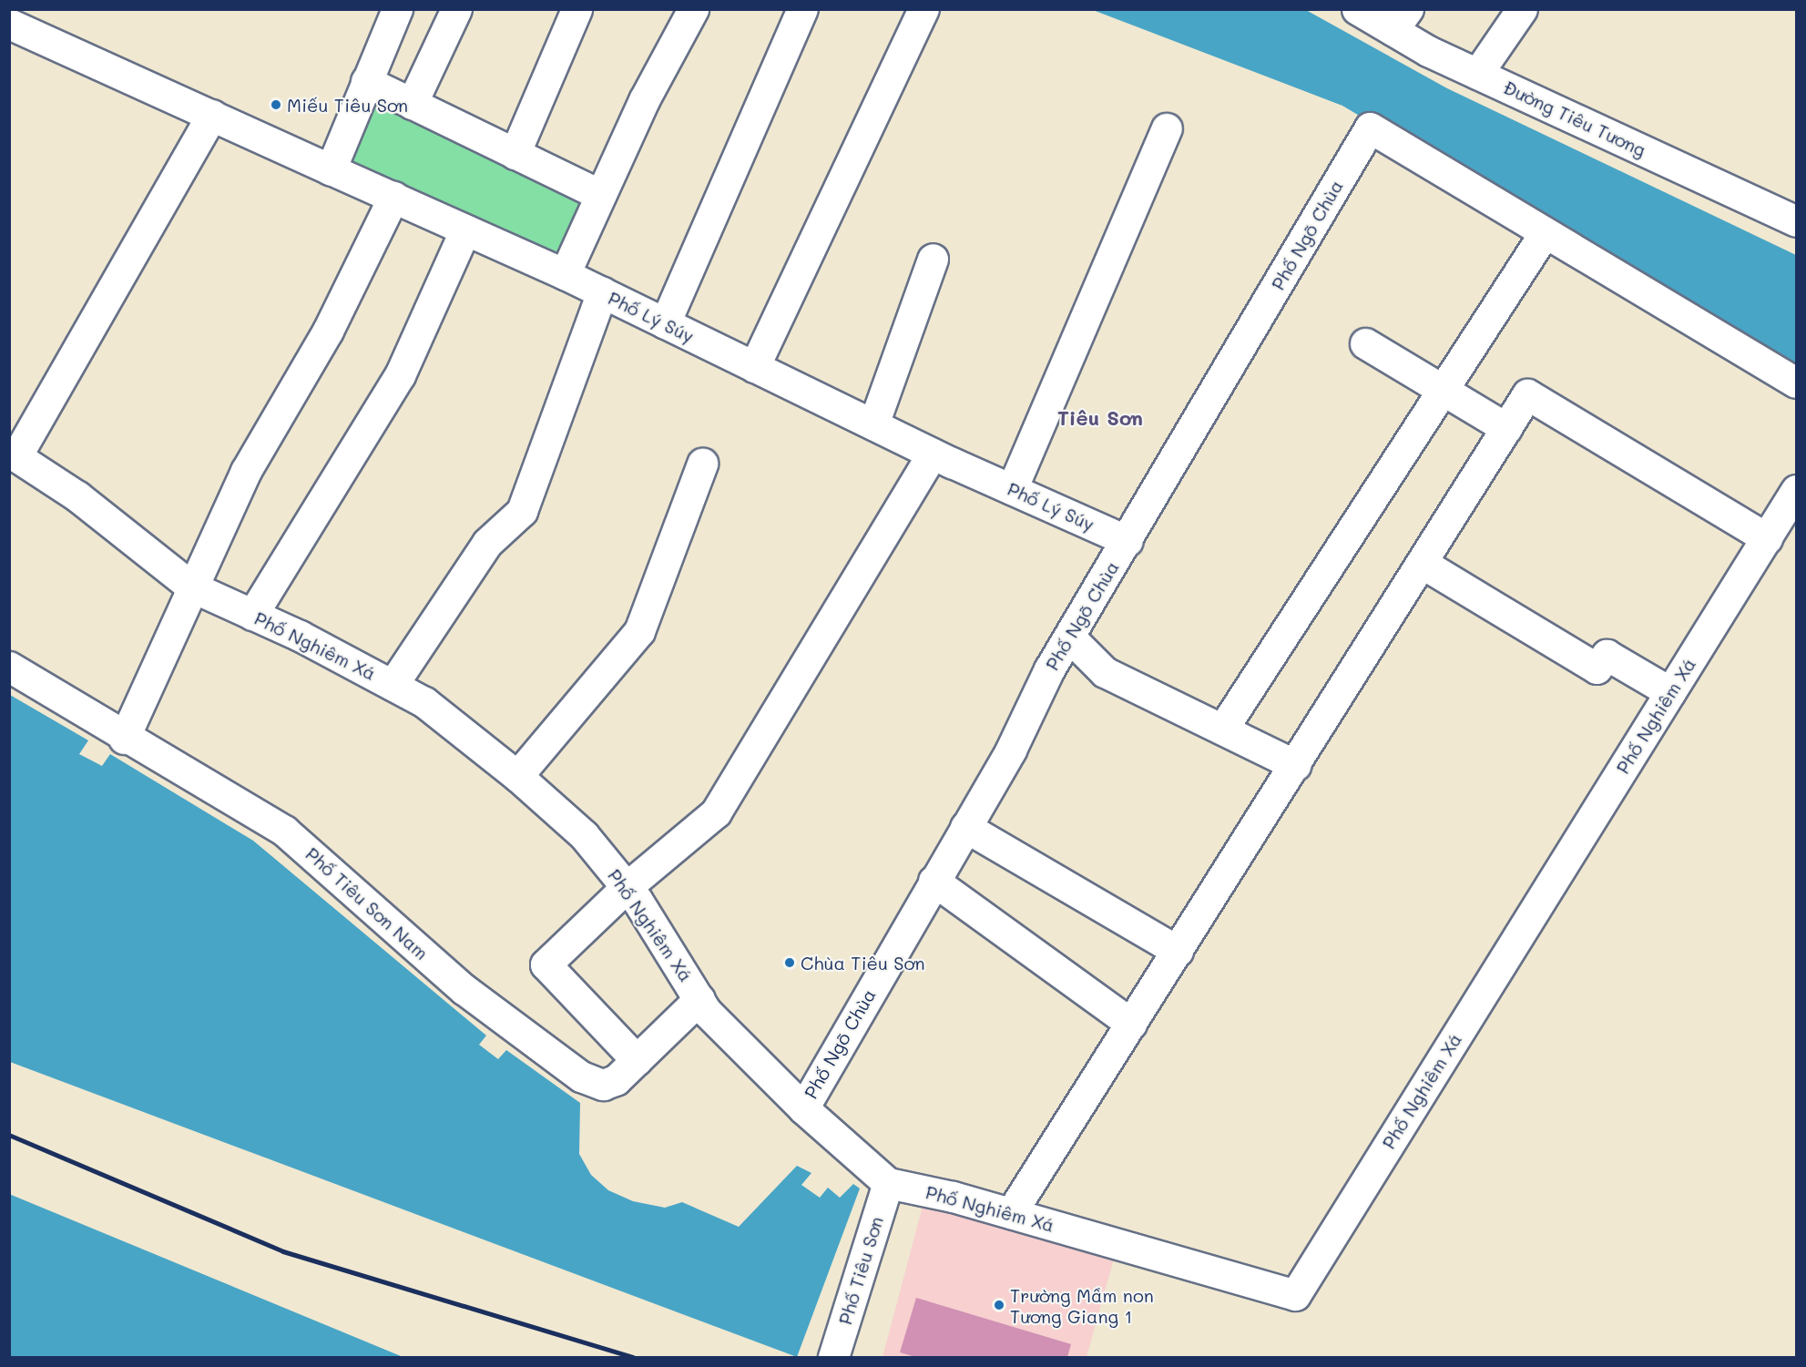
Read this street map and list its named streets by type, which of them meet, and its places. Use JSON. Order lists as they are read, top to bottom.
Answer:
{
  "streets": {
    "street": [
      "Đường Tiêu Tương",
      "Phố Ngõ Chùa",
      "Phố Lý Súy",
      "Phố Nghiêm Xá",
      "Phố Tiêu Sơn Nam",
      "Phố Tiêu Sơn"
    ]
  },
  "crossings": [
    ["Phố Ngõ Chùa", "Phố Lý Súy"],
    ["Phố Ngõ Chùa", "Phố Nghiêm Xá"],
    ["Phố Nghiêm Xá", "Phố Tiêu Sơn Nam"],
    ["Phố Nghiêm Xá", "Phố Tiêu Sơn"]
  ],
  "districts": ["Tiêu Sơn"],
  "places": ["Miếu Tiêu Sơn", "Chùa Tiêu Sơn", "Trường Mầm non Tương Giang 1"]
}
